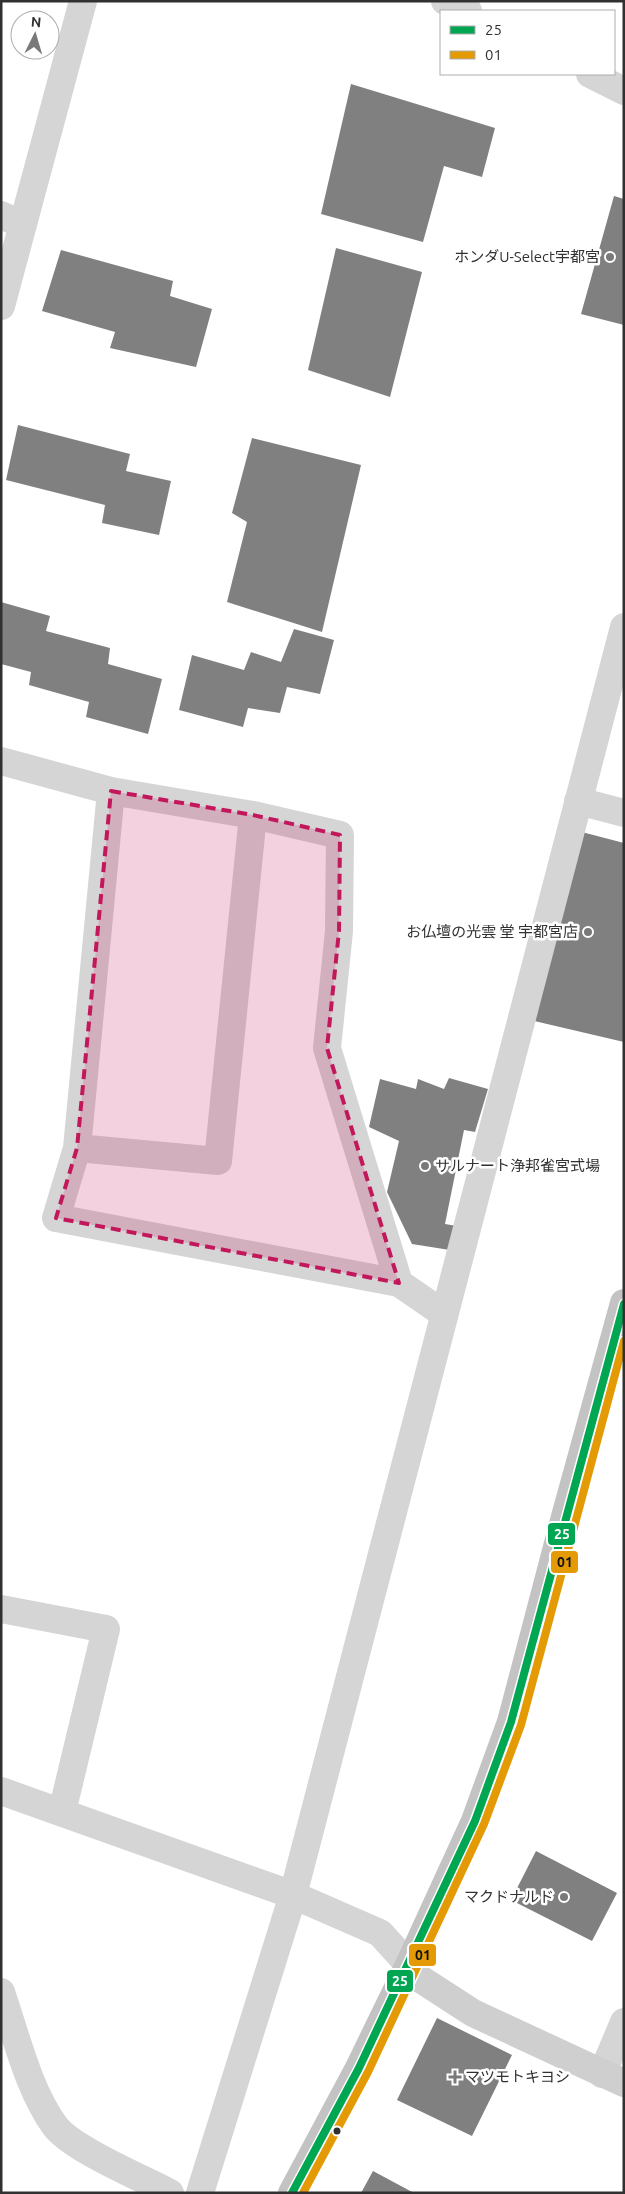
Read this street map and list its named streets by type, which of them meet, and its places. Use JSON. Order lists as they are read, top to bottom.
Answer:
{
  "places": {
    "other": [
      "ホンダU-Select宇都宮",
      "お仏壇の光雲 堂 宇都宮店",
      "サルナート浄邦雀宮式場",
      "マクドナルド"
    ],
    "health": ["マツモトキヨシ"]
  },
  "lines": ["transit line 25", "transit line 01"],
  "legend": ["25", "01"],
  "north": "top"
}
